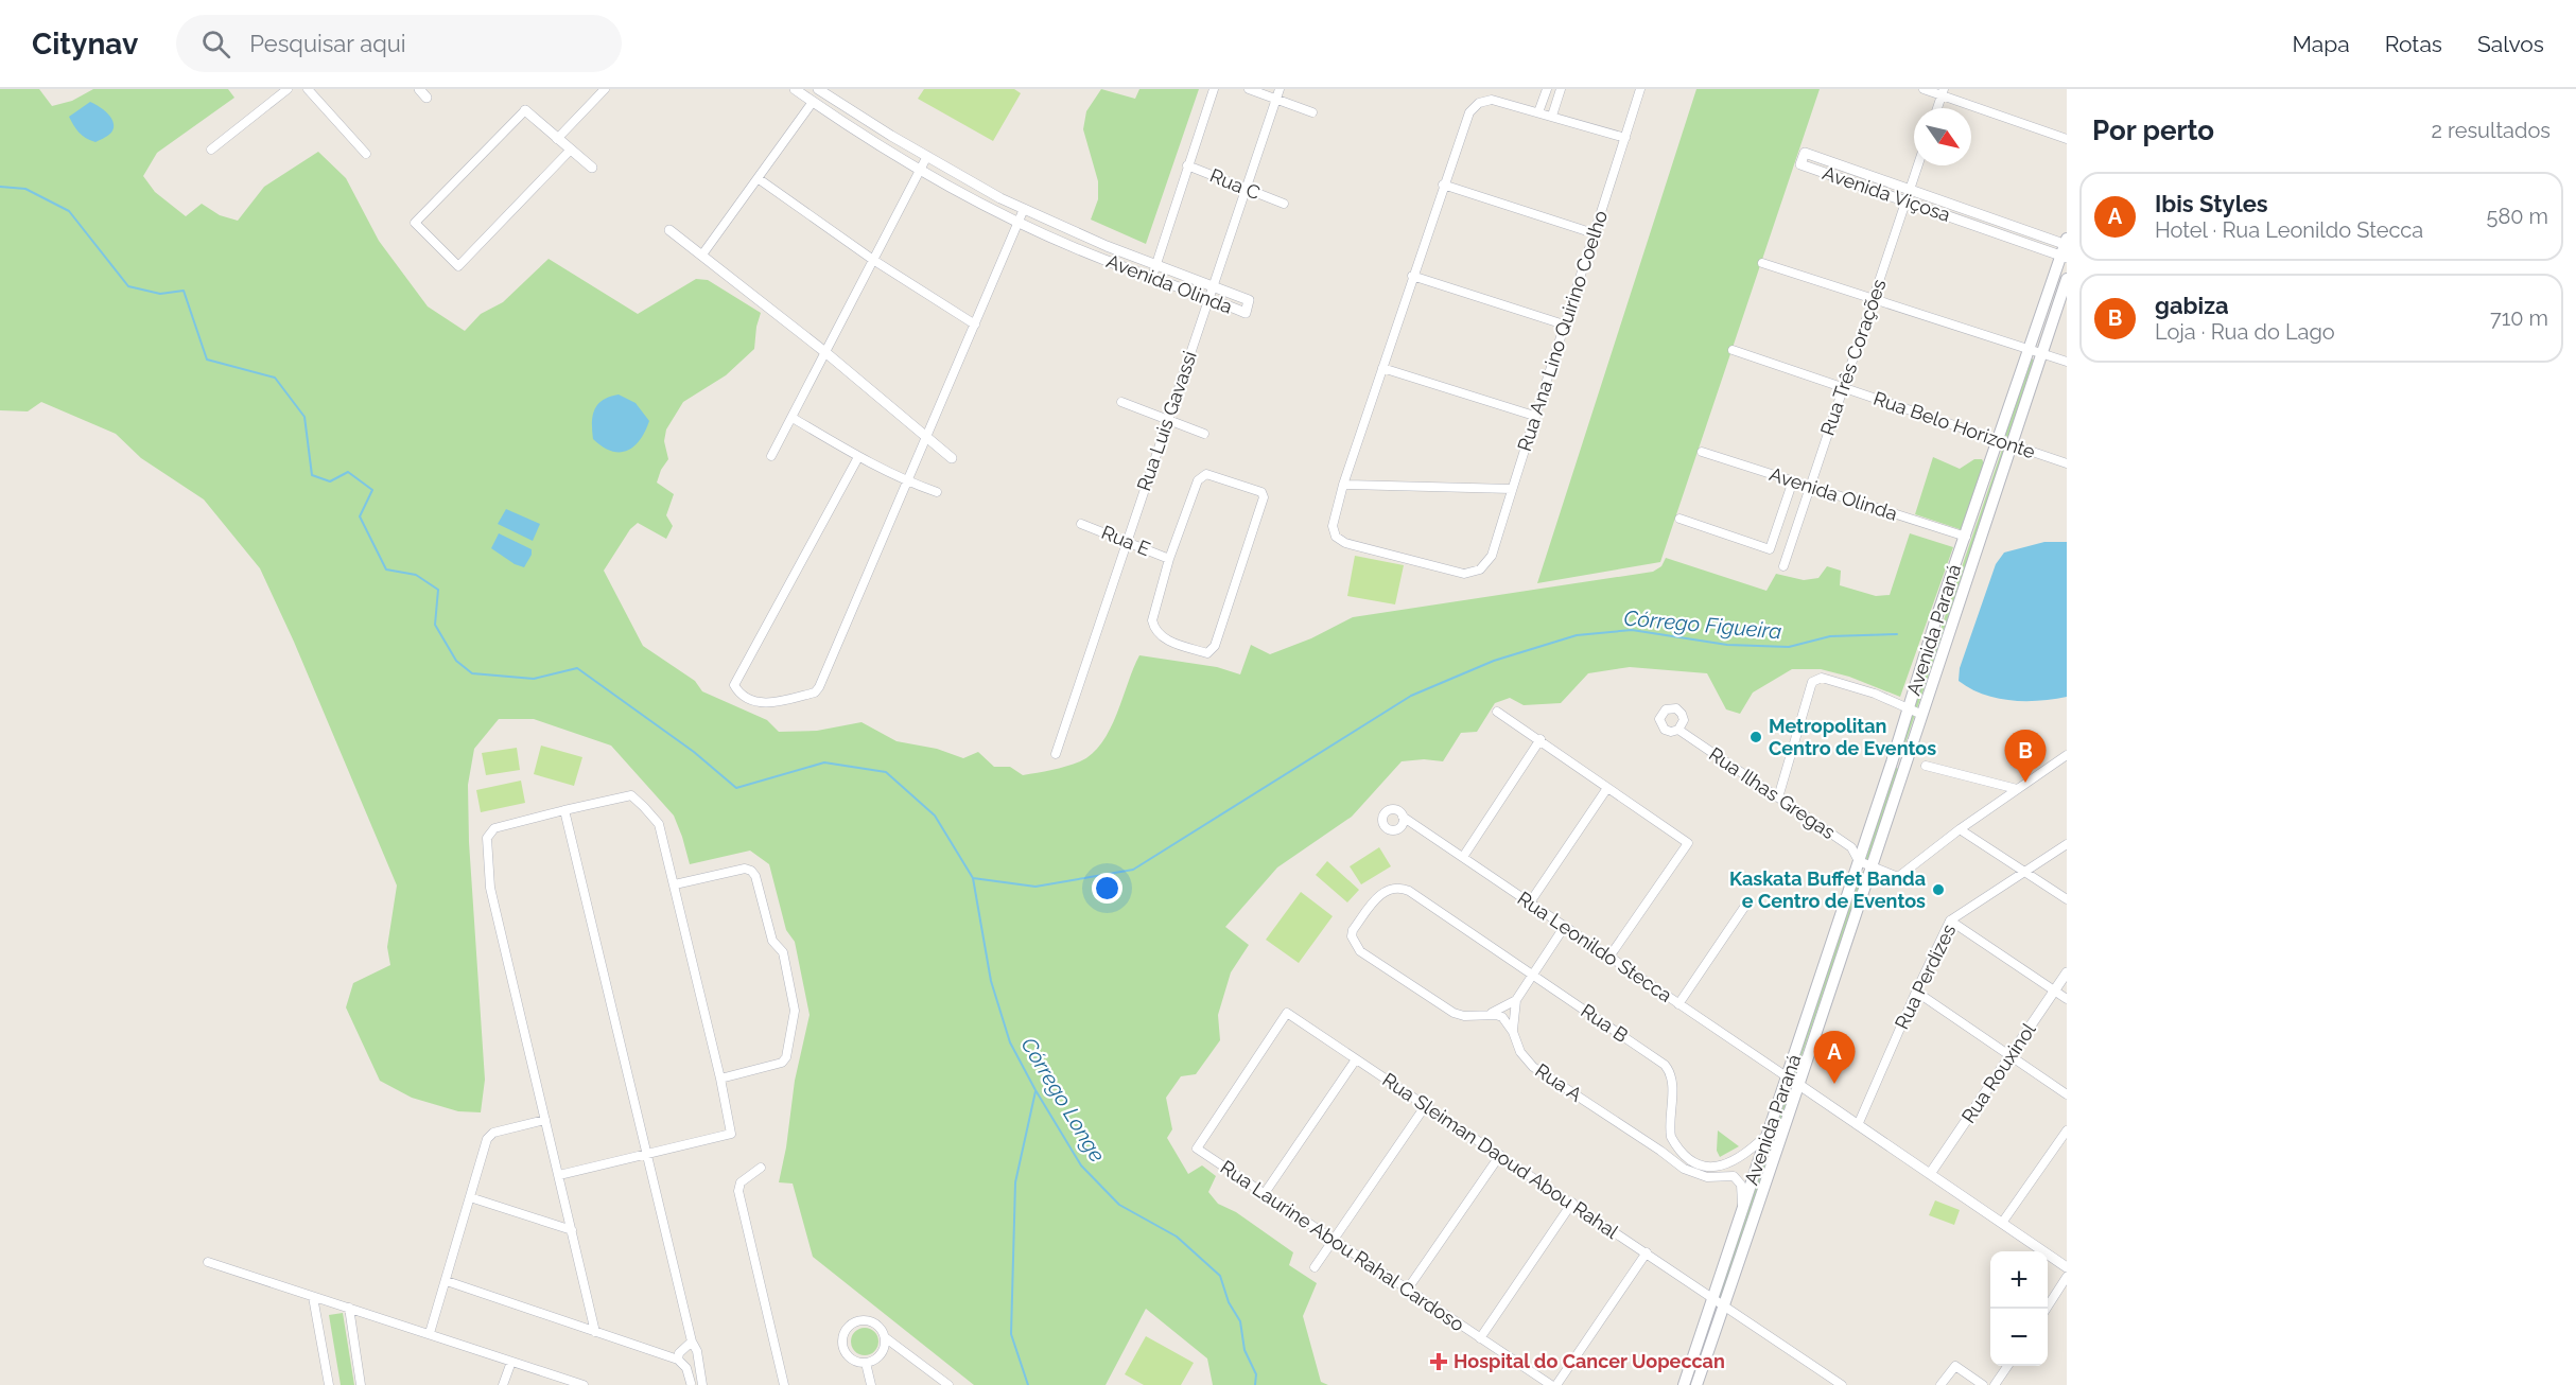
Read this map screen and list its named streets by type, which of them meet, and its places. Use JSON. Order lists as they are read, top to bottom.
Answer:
{
  "streets": {
    "main road": ["Avenida Paraná"],
    "street": [
      "Rua C",
      "Avenida Viçosa",
      "Avenida Olinda",
      "Rua Ana Lino Quirino Coelho",
      "Rua Três Corações",
      "Rua Luis Gavassi",
      "Rua Belo Horizonte",
      "Rua E",
      "Rua Ilhas Gregas",
      "Rua Leonildo Stecca",
      "Rua Perdizes",
      "Rua B",
      "Rua Rouxinol",
      "Rua A",
      "Rua Sleiman Daoud Abou Rahal",
      "Rua Laurine Abou Rahal Cardoso"
    ]
  },
  "crossings": [
    ["Rua C", "Rua Luis Gavassi"],
    ["Avenida Viçosa", "Rua Três Corações"],
    ["Avenida Viçosa", "Avenida Paraná"],
    ["Avenida Olinda", "Rua Três Corações"],
    ["Avenida Olinda", "Rua Luis Gavassi"],
    ["Avenida Olinda", "Avenida Paraná"],
    ["Rua Três Corações", "Rua Belo Horizonte"],
    ["Rua Luis Gavassi", "Rua E"],
    ["Rua Belo Horizonte", "Avenida Paraná"],
    ["Avenida Paraná", "Rua Ilhas Gregas"],
    ["Avenida Paraná", "Rua Leonildo Stecca"],
    ["Avenida Paraná", "Rua Sleiman Daoud Abou Rahal"],
    ["Rua B", "Rua A"],
    ["Rua Sleiman Daoud Abou Rahal", "Rua Laurine Abou Rahal Cardoso"]
  ],
  "water": ["Córrego Figueira", "Córrego Longe"],
  "places": {
    "other": ["Metropolitan Centro de Eventos", "Kaskata Buffet Banda e Centro de Eventos"],
    "health": ["Hospital do Cancer Uopeccan"]
  },
  "north": "bottom right",
  "page": {
    "header": "Citynav",
    "search": "Pesquisar aqui",
    "nav": ["Mapa", "Rotas", "Salvos"],
    "heading": ["Por perto", "2 resultados"],
    "list": [
      {
        "mark": "A",
        "name": "Ibis Styles",
        "note": "Hotel · Rua Leonildo Stecca",
        "value": "580 m"
      },
      {
        "mark": "B",
        "name": "gabiza",
        "note": "Loja · Rua do Lago",
        "value": "710 m"
      }
    ],
    "pins": ["B", "A"],
    "map_buttons": ["+", "−"]
  }
}
